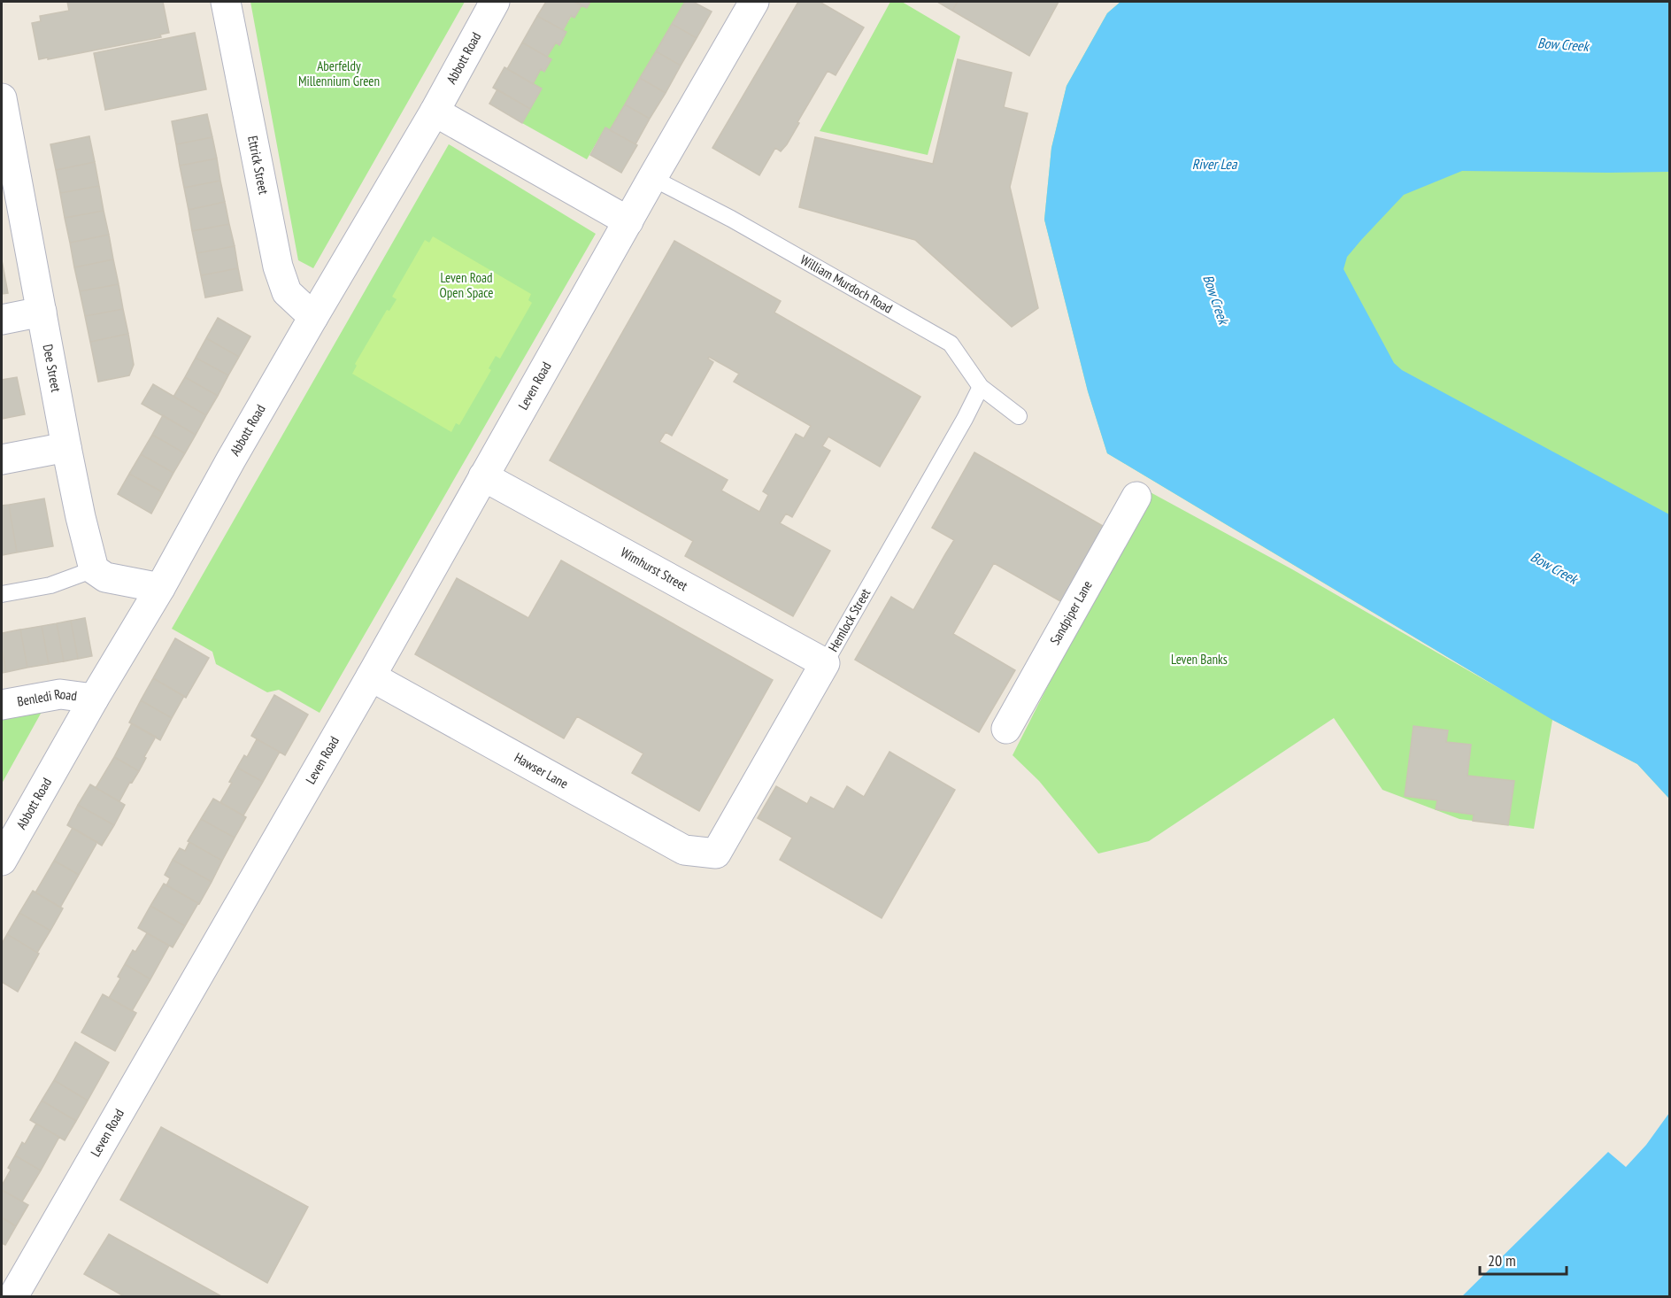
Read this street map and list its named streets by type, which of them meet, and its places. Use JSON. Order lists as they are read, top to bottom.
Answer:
{
  "streets": {
    "street": [
      "Abbott Road",
      "Ettrick Street",
      "Dee Street",
      "Leven Road",
      "Wimhurst Street",
      "Sandpiper Lane",
      "Hemlock Street",
      "Benledi Road",
      "Hawser Lane"
    ],
    "lane": ["William Murdoch Road"]
  },
  "crossings": [
    ["Abbott Road", "Ettrick Street"],
    ["Abbott Road", "Benledi Road"],
    ["William Murdoch Road", "Leven Road"],
    ["William Murdoch Road", "Hemlock Street"],
    ["Leven Road", "Wimhurst Street"],
    ["Leven Road", "Hawser Lane"],
    ["Wimhurst Street", "Hemlock Street"],
    ["Hemlock Street", "Hawser Lane"]
  ],
  "water": ["Bow Creek", "River Lea"],
  "parks": ["Aberfeldy Millennium Green", "Leven Road Open Space", "Leven Banks"],
  "scale_bar": "20 m"
}
